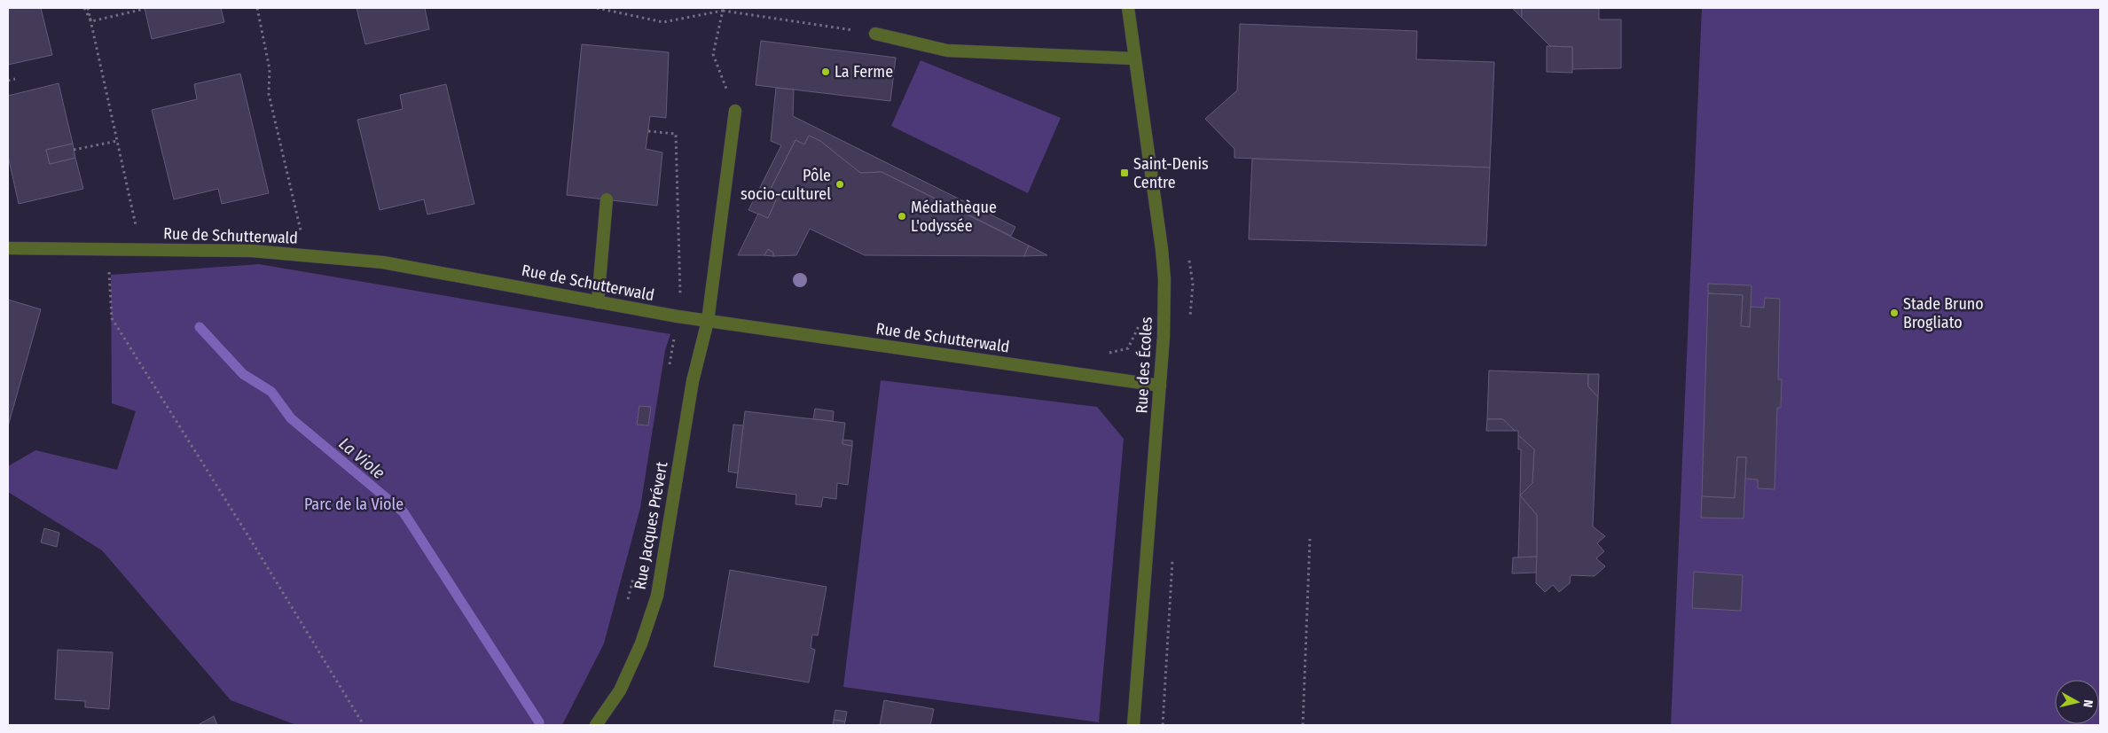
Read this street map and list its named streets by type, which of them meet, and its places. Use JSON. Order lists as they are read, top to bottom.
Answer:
{
  "streets": {
    "street": ["Rue de Schutterwald", "Rue des Écoles", "Rue Jacques Prévert"]
  },
  "crossings": [
    ["Rue de Schutterwald", "Rue des Écoles"],
    ["Rue de Schutterwald", "Rue Jacques Prévert"]
  ],
  "water": ["La Viole"],
  "parks": ["Parc de la Viole"],
  "places": {
    "other": [
      "La Ferme",
      "Pôle socio-culturel",
      "Médiathèque L'odyssée",
      "Stade Bruno Brogliato"
    ],
    "transit": ["Saint-Denis Centre"]
  },
  "north": "right"
}
